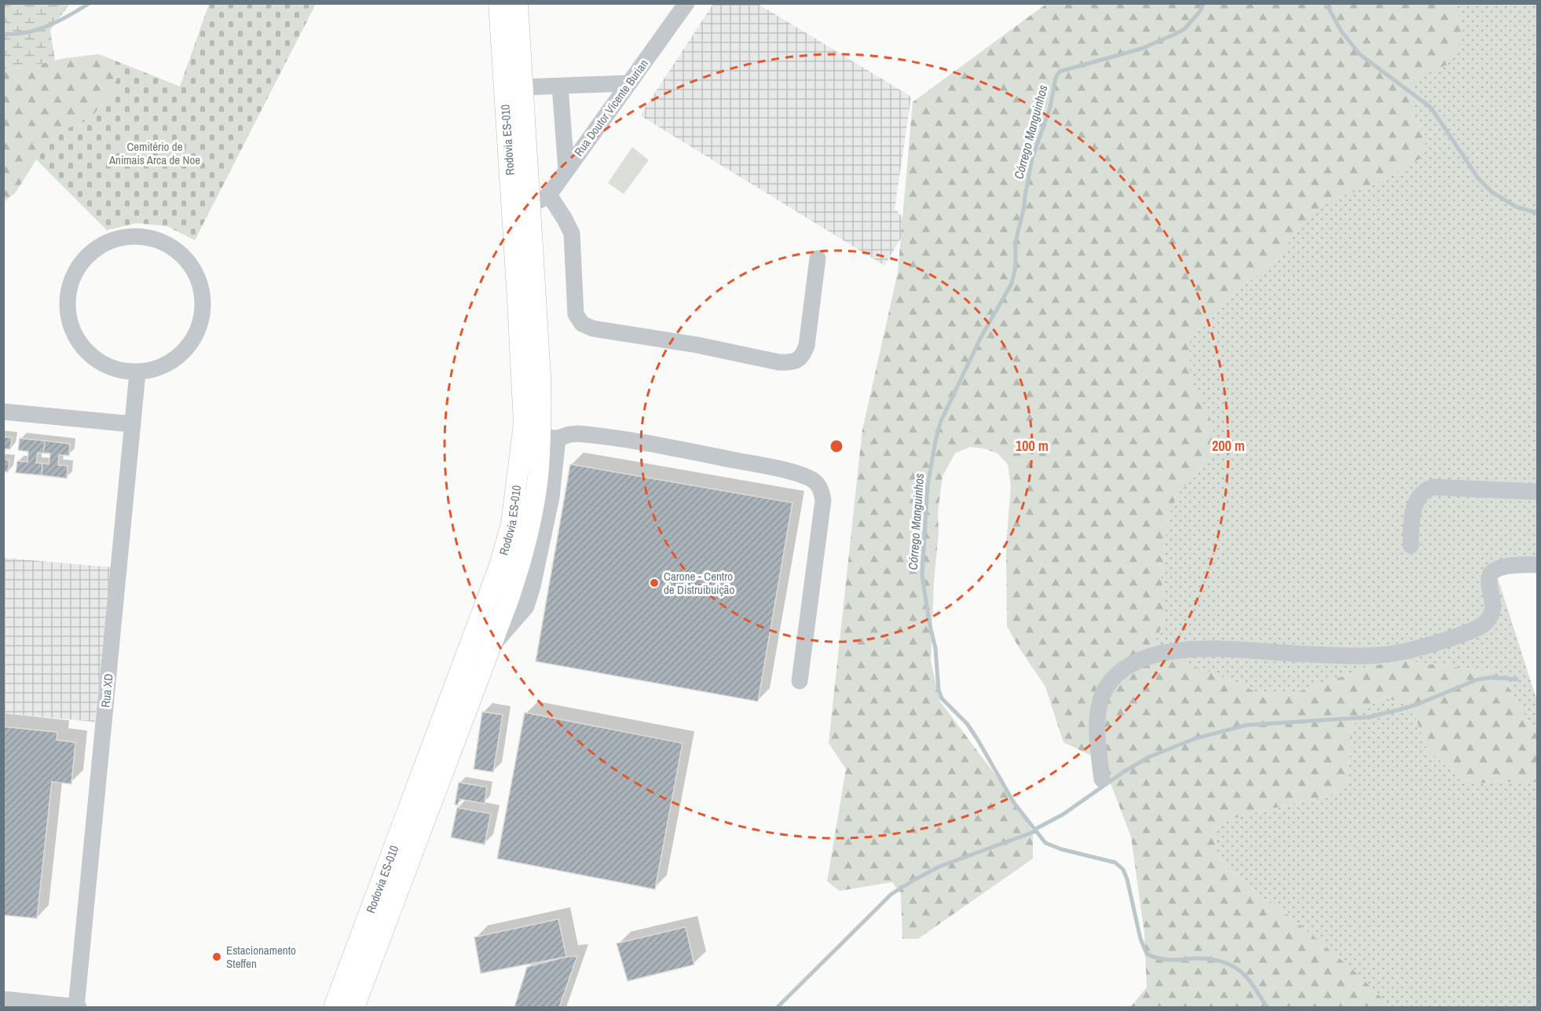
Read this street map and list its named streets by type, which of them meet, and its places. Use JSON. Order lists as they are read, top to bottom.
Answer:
{
  "streets": {
    "main road": ["Rodovia ES-010"],
    "street": ["Rua Doutor Vicente Burian", "Rua XD"]
  },
  "crossings": [
    ["Rua Doutor Vicente Burian", "Rodovia ES-010"]
  ],
  "water": ["Córrego Manguinhos"],
  "parks": ["Cemitério de Animais Arca de Noe"],
  "places": ["Carone - Centro de Distruibuição", "Estacionamento Steffen"],
  "rings": ["100 m", "200 m"]
}
